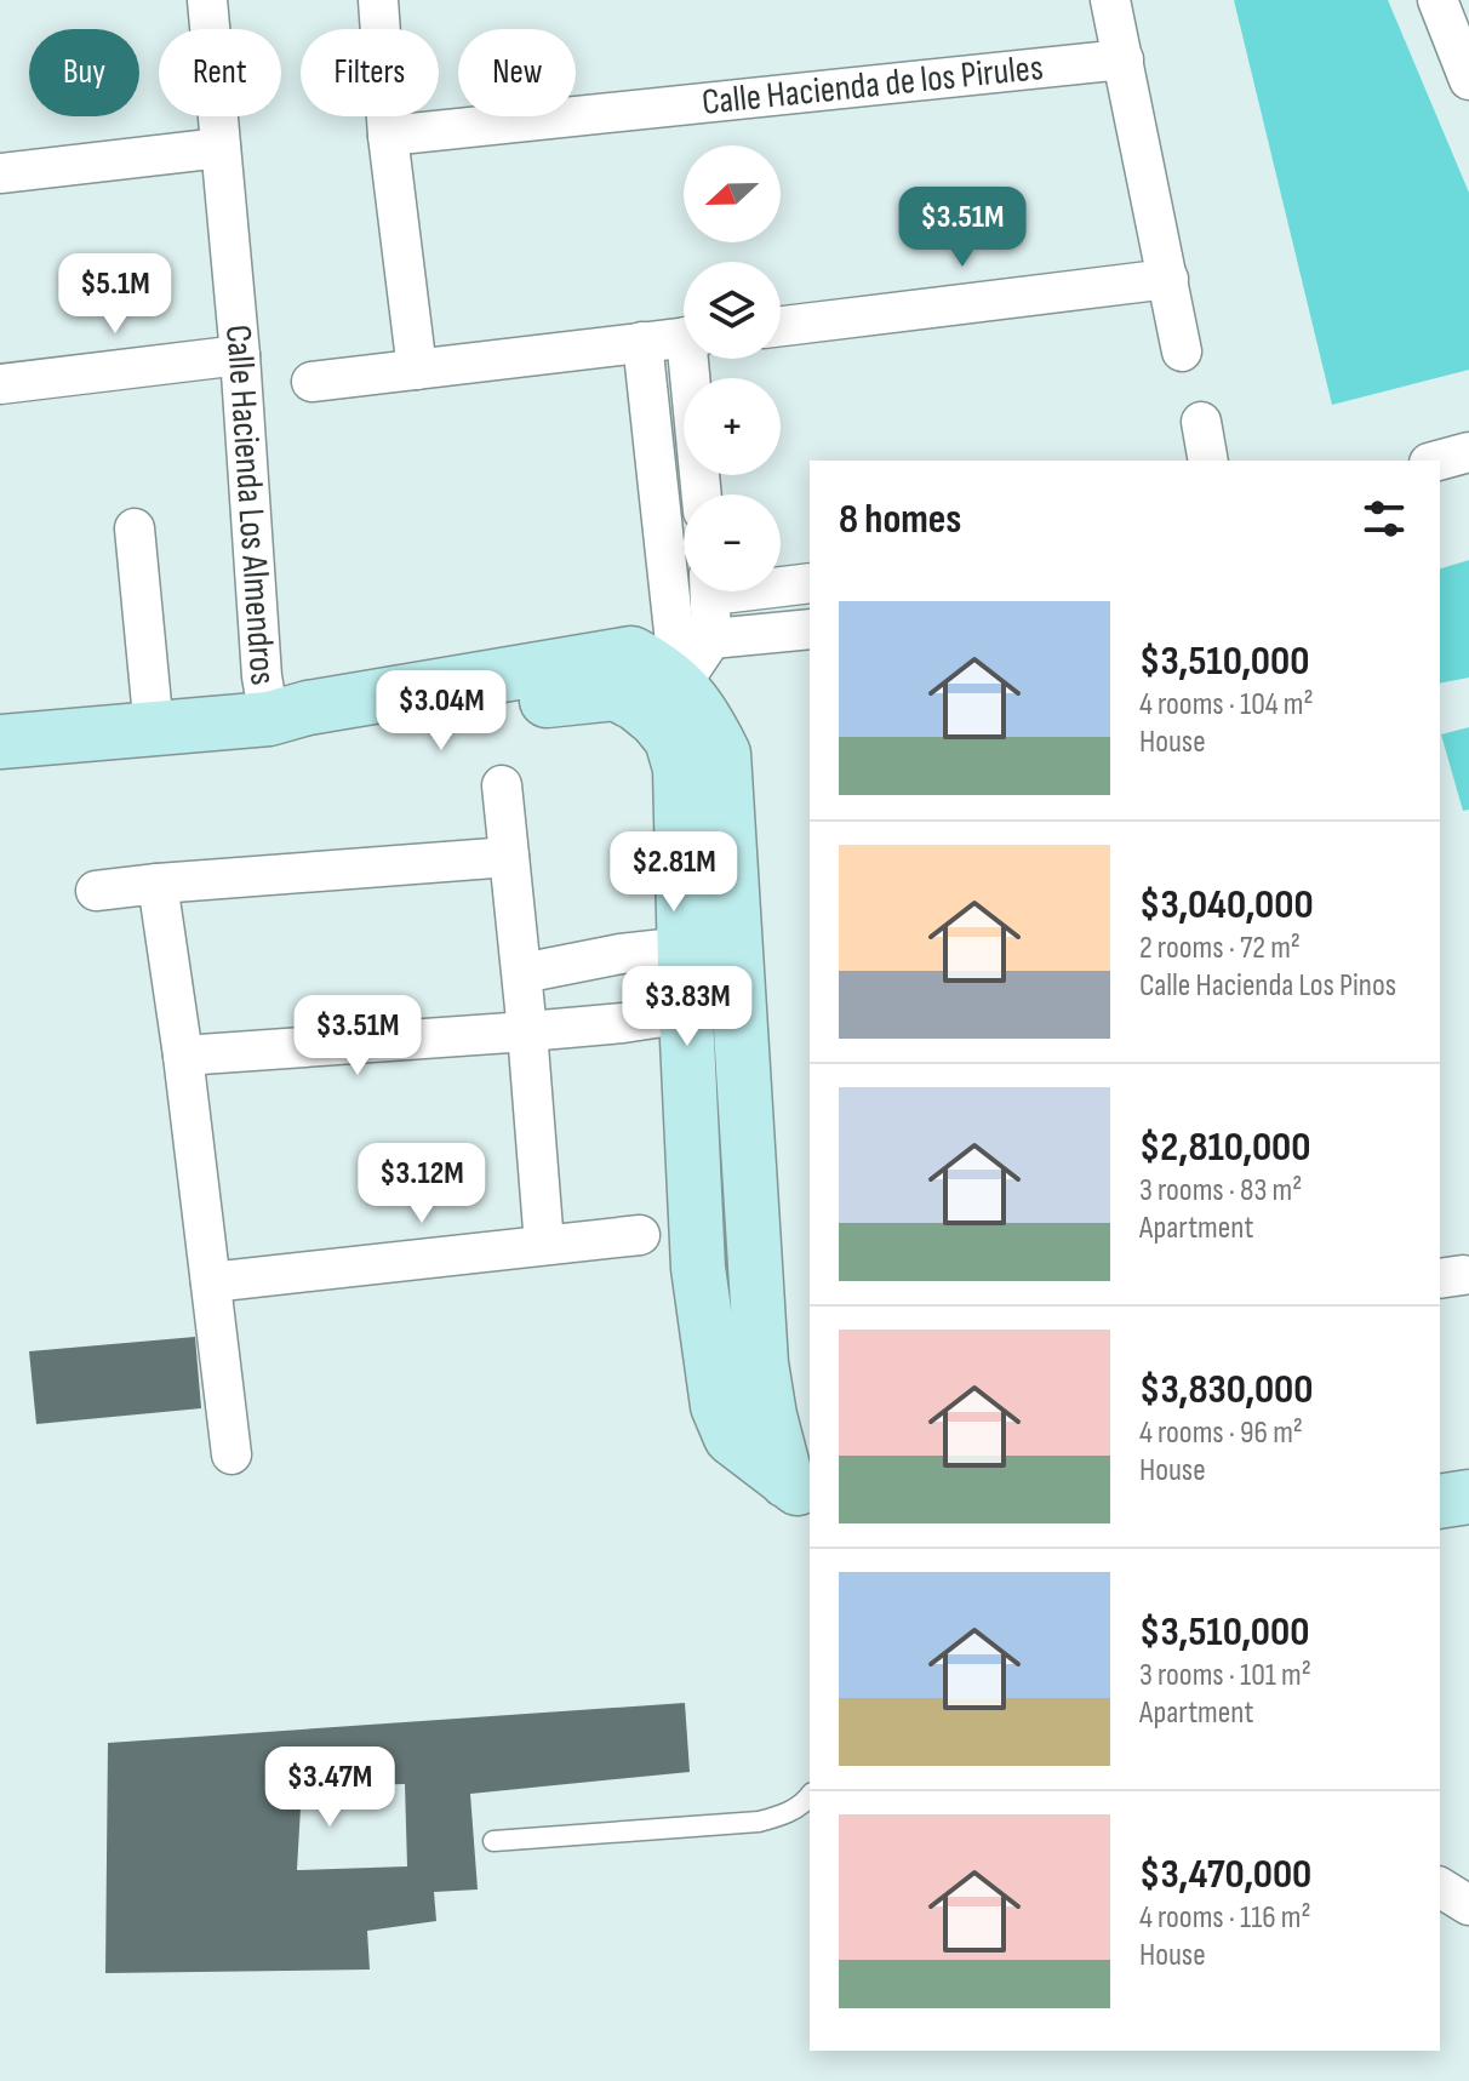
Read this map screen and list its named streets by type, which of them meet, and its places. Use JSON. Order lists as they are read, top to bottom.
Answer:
{
  "streets": {
    "street": ["Calle Hacienda de los Pirules", "Calle Hacienda Los Almendros"]
  },
  "north": "left",
  "page": {
    "chip": [
      "Buy",
      "Rent",
      "Filters",
      "New"
    ],
    "map_buttons": ["+", "−"],
    "price": [
      "$3.51M",
      "$5.1M",
      "$3.04M",
      "$2.81M",
      "$3.83M",
      "$3.51M",
      "$3.12M",
      "$3.47M"
    ],
    "heading": "8 homes",
    "list": [
      {
        "name": "$3,510,000",
        "note": "4 rooms · 104 m² · House"
      },
      {
        "name": "$3,040,000",
        "note": "2 rooms · 72 m² · Calle Hacienda Los Pinos"
      },
      {
        "name": "$2,810,000",
        "note": "3 rooms · 83 m² · Apartment"
      },
      {
        "name": "$3,830,000",
        "note": "4 rooms · 96 m² · House"
      },
      {
        "name": "$3,510,000",
        "note": "3 rooms · 101 m² · Apartment"
      },
      {
        "name": "$3,470,000",
        "note": "4 rooms · 116 m² · House"
      }
    ]
  }
}
